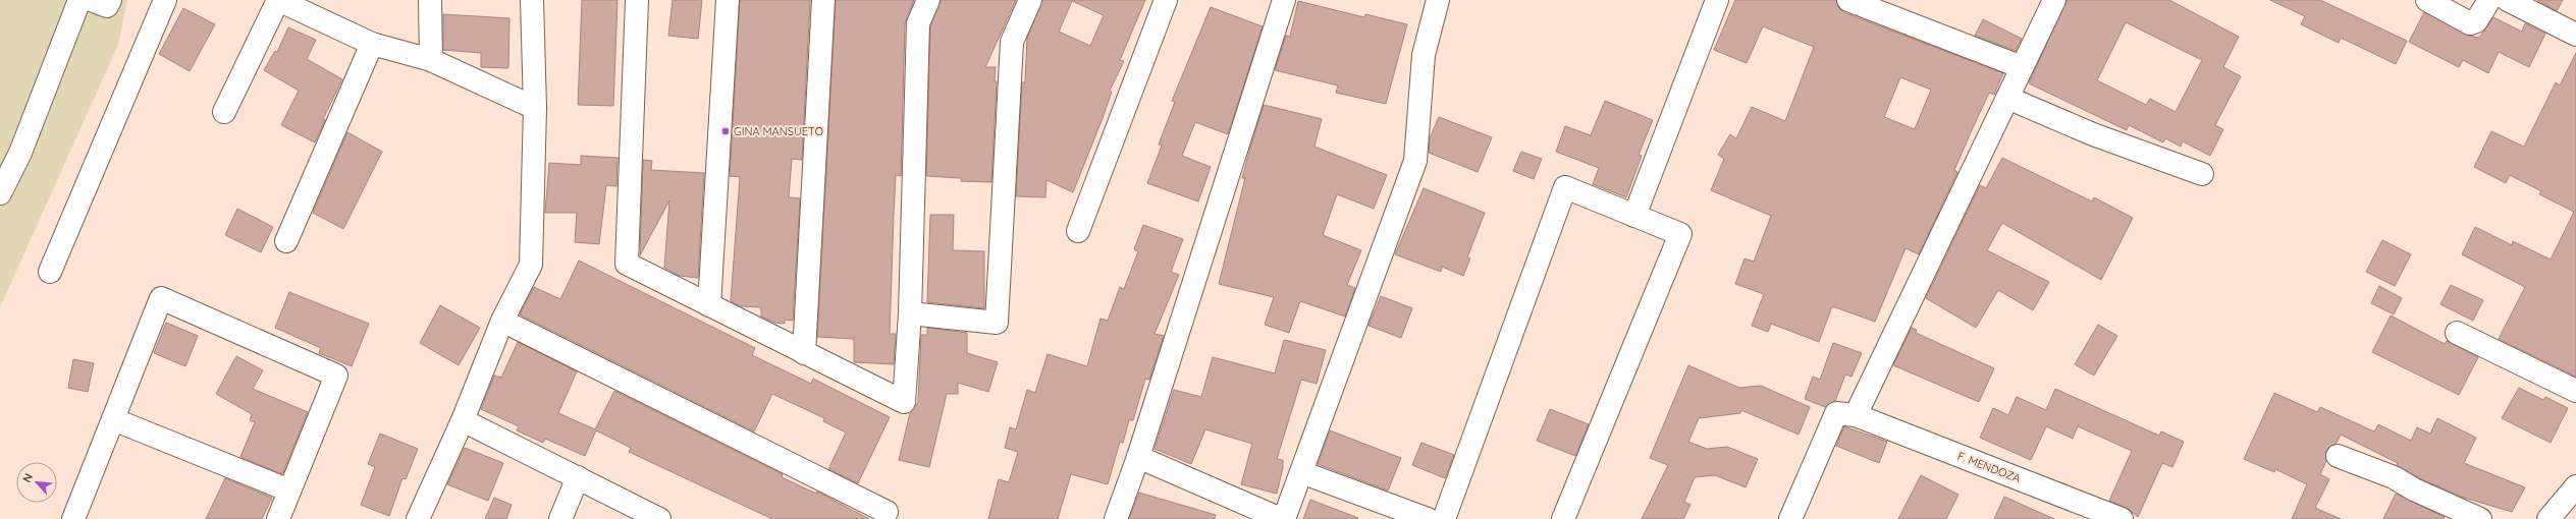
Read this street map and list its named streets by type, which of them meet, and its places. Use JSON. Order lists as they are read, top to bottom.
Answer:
{
  "streets": {
    "street": ["F. MENDOZA"]
  },
  "places": ["GINA MANSUETO"],
  "north": "top left"
}
